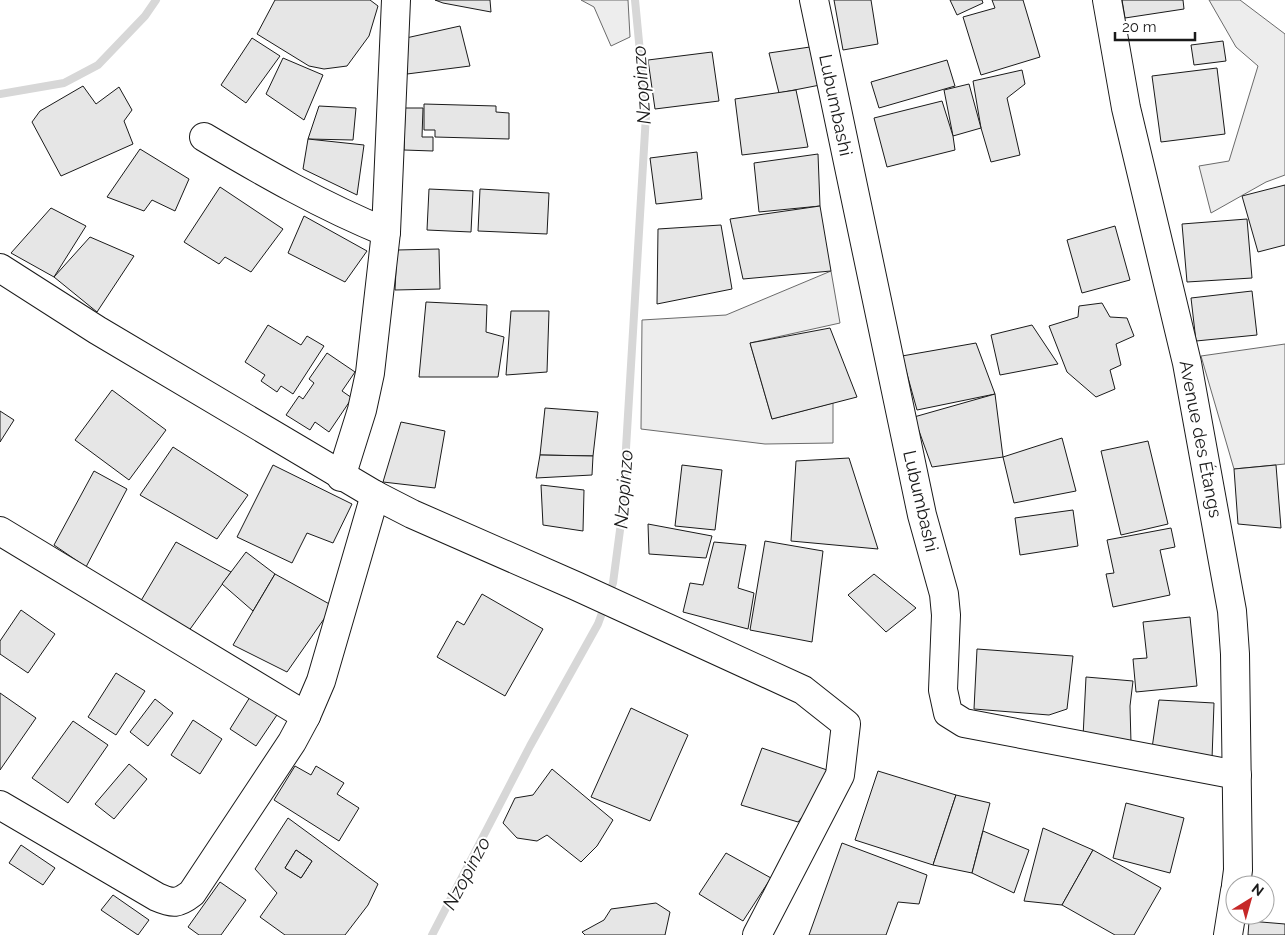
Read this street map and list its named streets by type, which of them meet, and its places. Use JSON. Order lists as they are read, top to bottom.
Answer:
{
  "streets": {
    "street": ["Lubumbashi", "Avenue des Étangs"]
  },
  "crossings": [
    ["Lubumbashi", "Avenue des Étangs"]
  ],
  "water": ["Nzopinzo"],
  "scale_bar": "20 m",
  "north": "top right"
}
